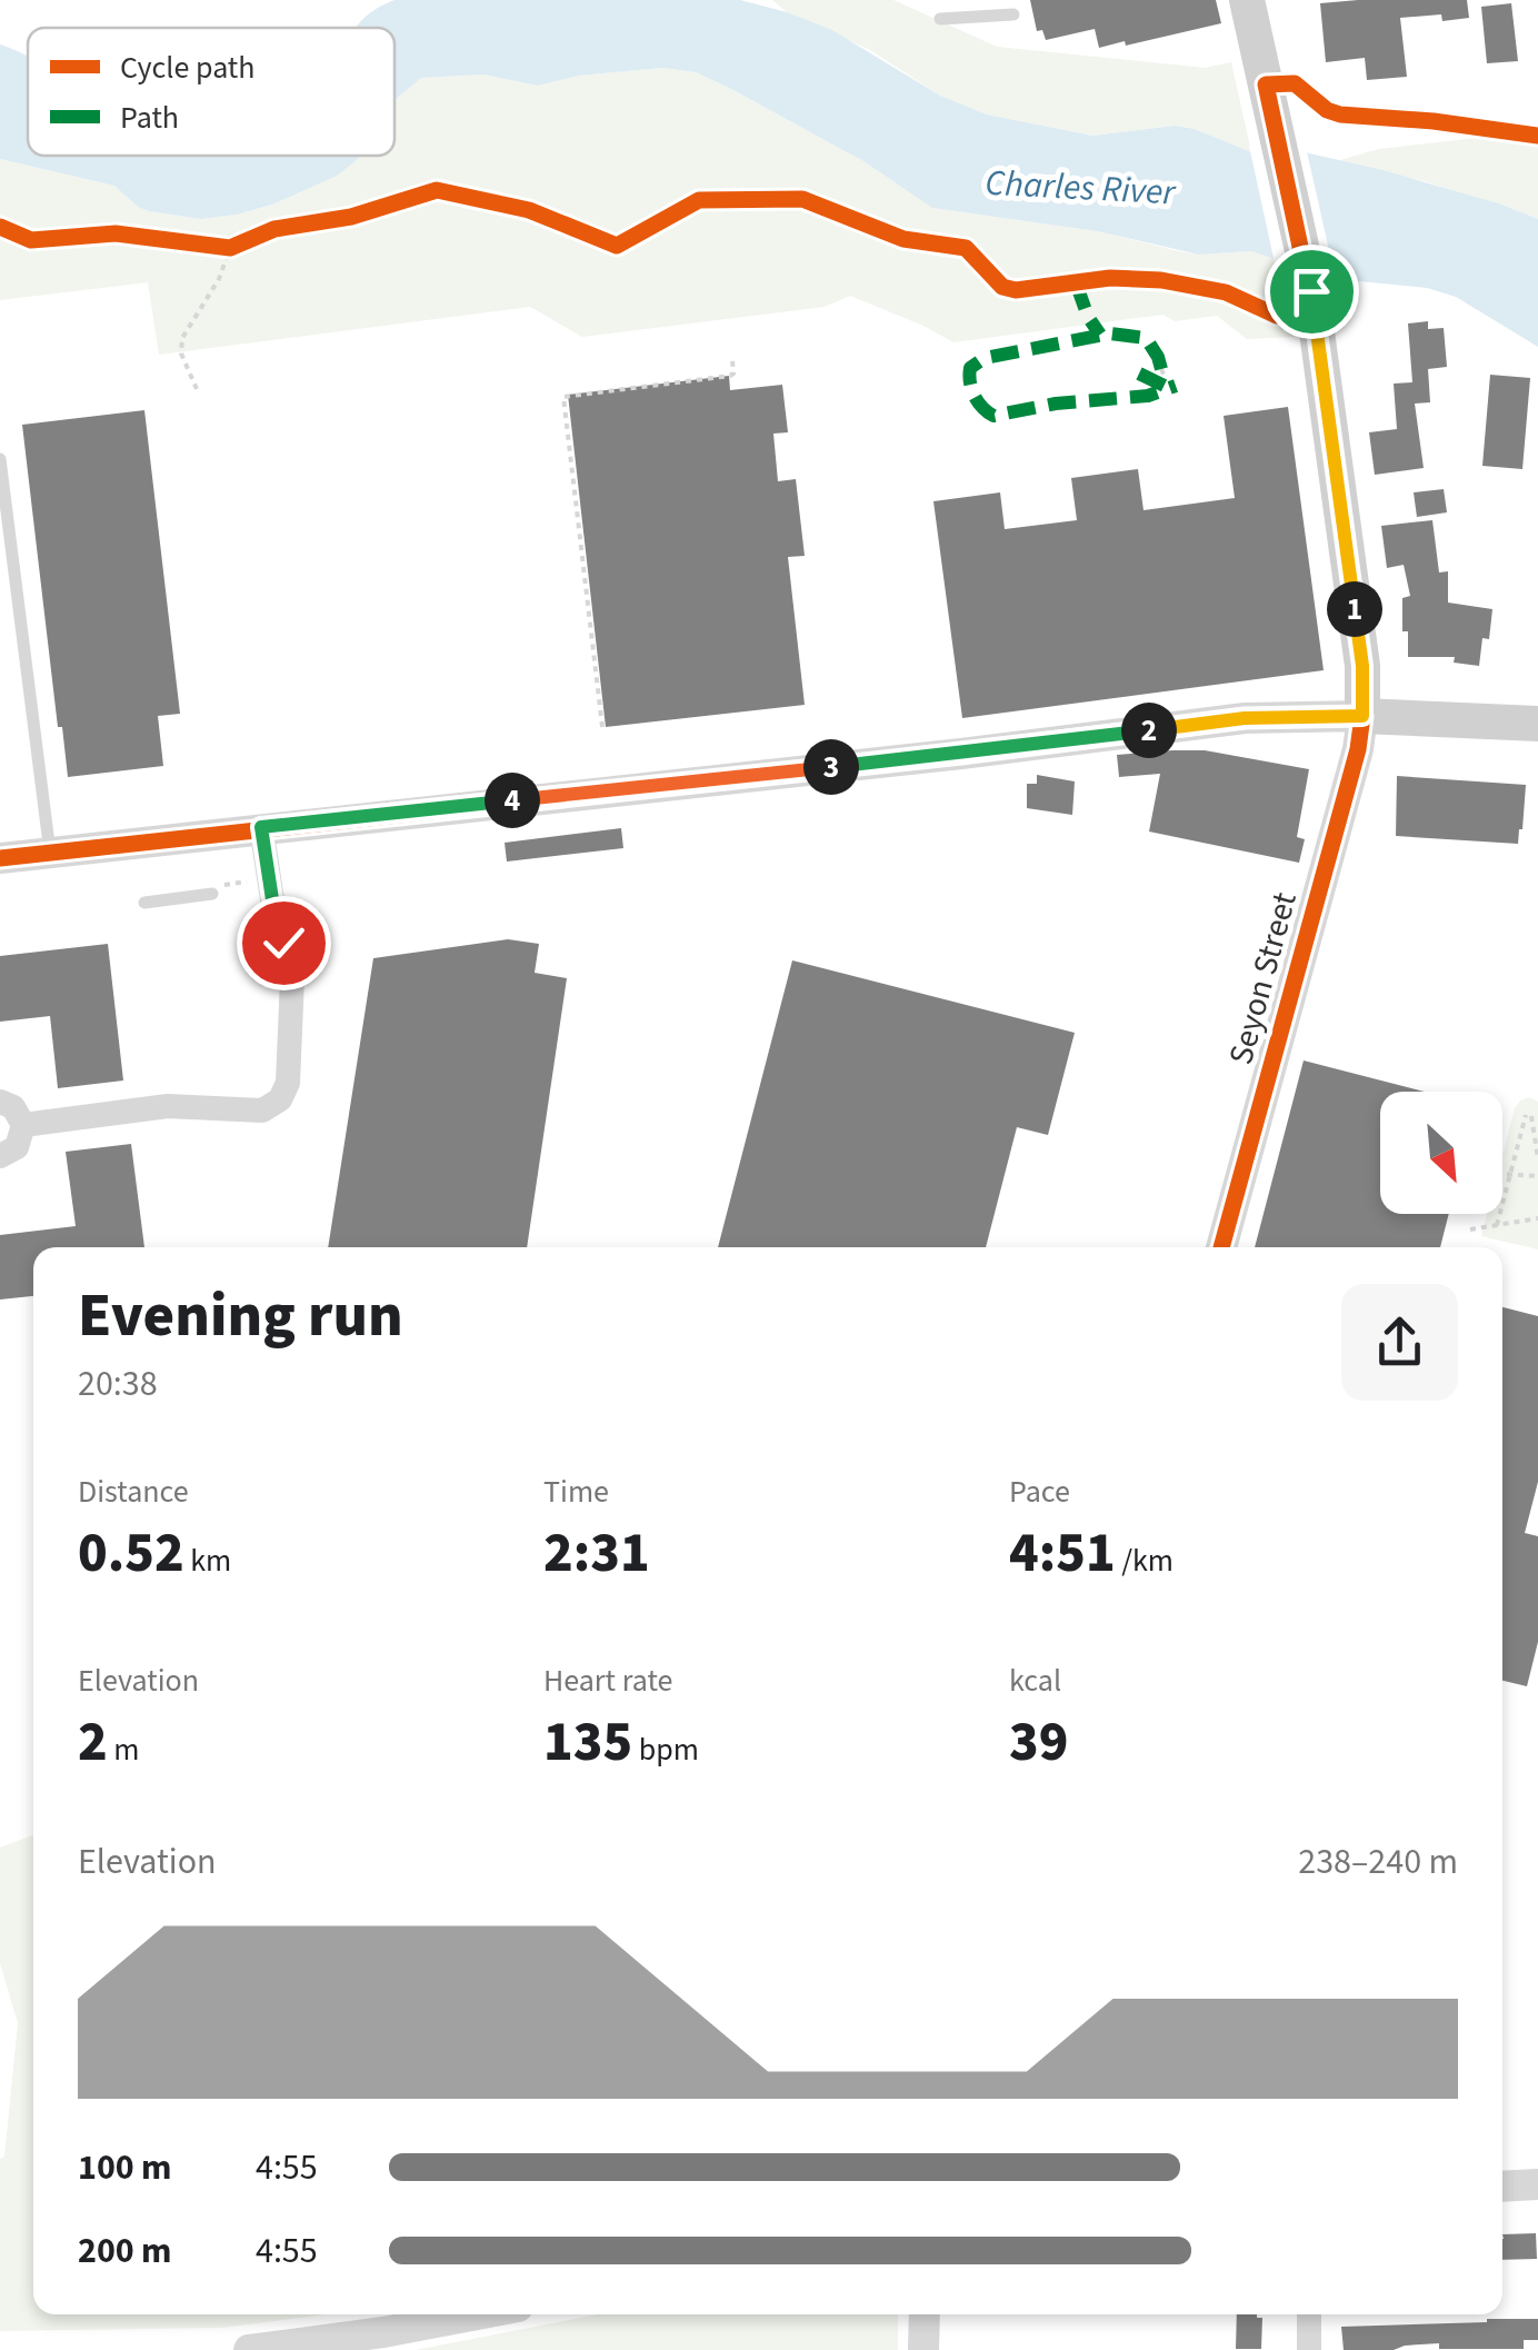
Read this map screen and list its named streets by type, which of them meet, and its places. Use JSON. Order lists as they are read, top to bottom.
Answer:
{
  "streets": {
    "street": ["Seyon Street"]
  },
  "water": ["Charles River"],
  "legend": ["Cycle path", "Path"],
  "north": "bottom right",
  "page": {
    "pins": [
      "1",
      "2",
      "3",
      "4"
    ],
    "heading": ["Evening run", "20:38"],
    "stats": [
      ["Distance", "0.52 km"],
      ["Time", "2:31"],
      ["Pace", "4:51 /km"],
      ["Elevation", "2 m"],
      ["Heart rate", "135 bpm"],
      ["kcal", "39"]
    ],
    "chart": ["Elevation", "238–240 m"],
    "list": [
      {
        "name": "100 m",
        "note": "4:55"
      },
      {
        "name": "200 m",
        "note": "4:55"
      }
    ]
  }
}
